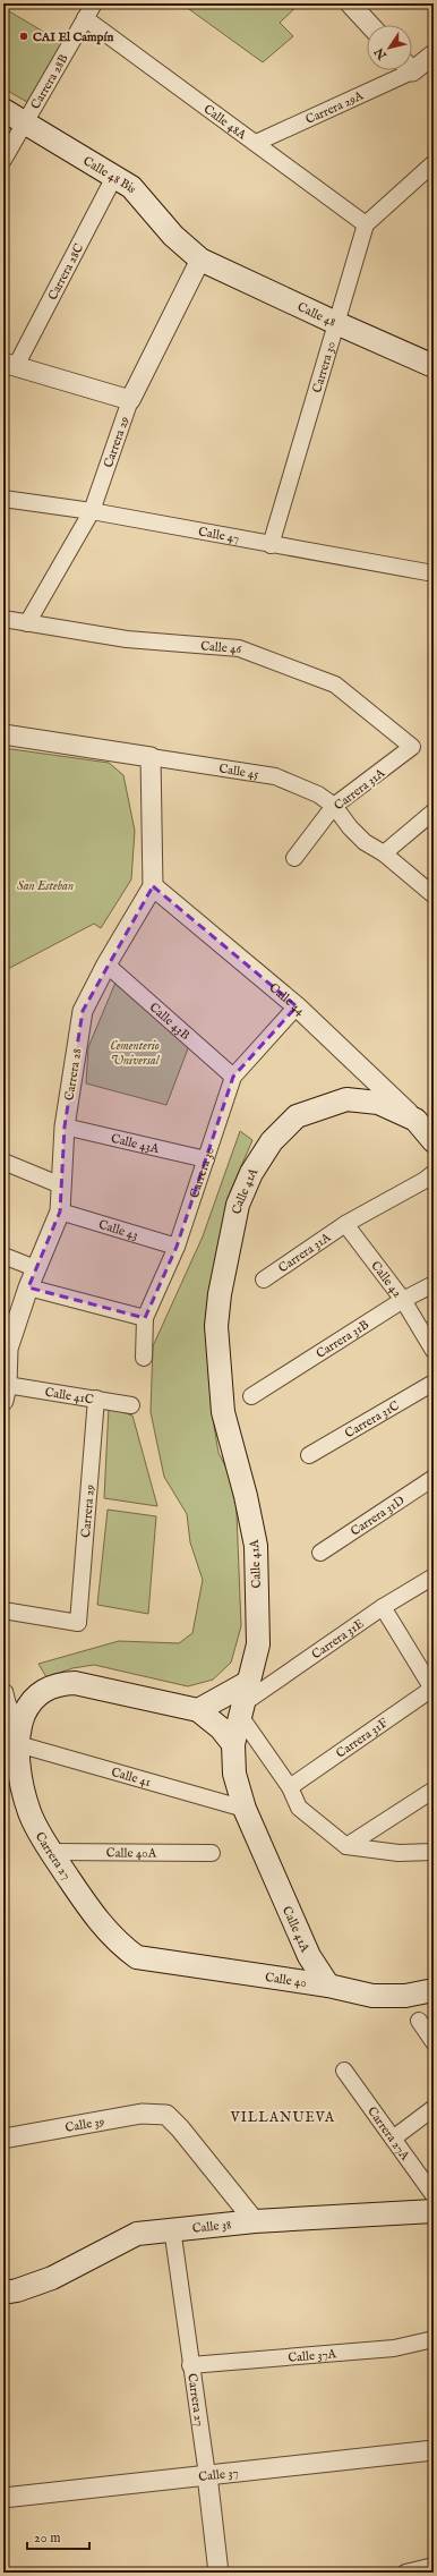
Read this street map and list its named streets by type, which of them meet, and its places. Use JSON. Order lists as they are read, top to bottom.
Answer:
{
  "streets": {
    "main road": [
      "Calle 48 Bis",
      "Calle 48",
      "Calle 44",
      "Calle 41A",
      "Carrera 27",
      "Calle 40",
      "Calle 38"
    ],
    "street": [
      "Carrera 28B",
      "Carrera 29A",
      "Calle 48A",
      "Carrera 28C",
      "Carrera 30",
      "Carrera 29",
      "Calle 47",
      "Calle 46",
      "Calle 45",
      "Carrera 31A",
      "Calle 43B",
      "Carrera 28",
      "Calle 43A",
      "Calle 43",
      "Calle 42",
      "Carrera 31B",
      "Calle 41C",
      "Carrera 31C",
      "Carrera 31D",
      "Carrera 31E",
      "Carrera 31F",
      "Calle 41",
      "Calle 40A",
      "Calle 39",
      "Carrera 27A",
      "Calle 37A",
      "Calle 37"
    ]
  },
  "crossings": [
    ["Carrera 28B", "Calle 48A"],
    ["Carrera 28B", "Calle 48 Bis"],
    ["Carrera 29A", "Calle 48A"],
    ["Calle 48A", "Carrera 30"],
    ["Calle 48 Bis", "Carrera 28C"],
    ["Calle 48 Bis", "Calle 48"],
    ["Calle 48 Bis", "Carrera 29"],
    ["Calle 48", "Carrera 30"],
    ["Calle 48", "Carrera 29"],
    ["Carrera 30", "Calle 47"],
    ["Carrera 30", "Calle 44"],
    ["Carrera 30", "Calle 43B"],
    ["Carrera 30", "Calle 43A"],
    ["Carrera 30", "Calle 43"],
    ["Carrera 29", "Calle 47"],
    ["Carrera 29", "Calle 46"],
    ["Carrera 29", "Calle 41C"],
    ["Calle 46", "Carrera 31A"],
    ["Calle 45", "Carrera 31A"],
    ["Carrera 31A", "Calle 42"],
    ["Calle 44", "Carrera 28"],
    ["Calle 44", "Calle 41A"],
    ["Calle 43B", "Carrera 28"],
    ["Carrera 28", "Calle 43A"],
    ["Carrera 28", "Calle 43"],
    ["Carrera 28", "Calle 41C"],
    ["Calle 41A", "Carrera 31E"],
    ["Calle 41A", "Calle 41"],
    ["Calle 41A", "Calle 40"],
    ["Calle 42", "Carrera 31B"],
    ["Calle 41", "Carrera 27"],
    ["Calle 40A", "Carrera 27"],
    ["Carrera 27", "Calle 40"],
    ["Carrera 27", "Calle 38"],
    ["Carrera 27", "Calle 37A"],
    ["Carrera 27", "Calle 37"],
    ["Calle 39", "Calle 38"]
  ],
  "districts": ["VILLANUEVA"],
  "parks": ["San Esteban", "Cementerio Universal"],
  "places": ["CAI El Campín"],
  "scale_bar": "20 m",
  "north": "bottom left"
}
